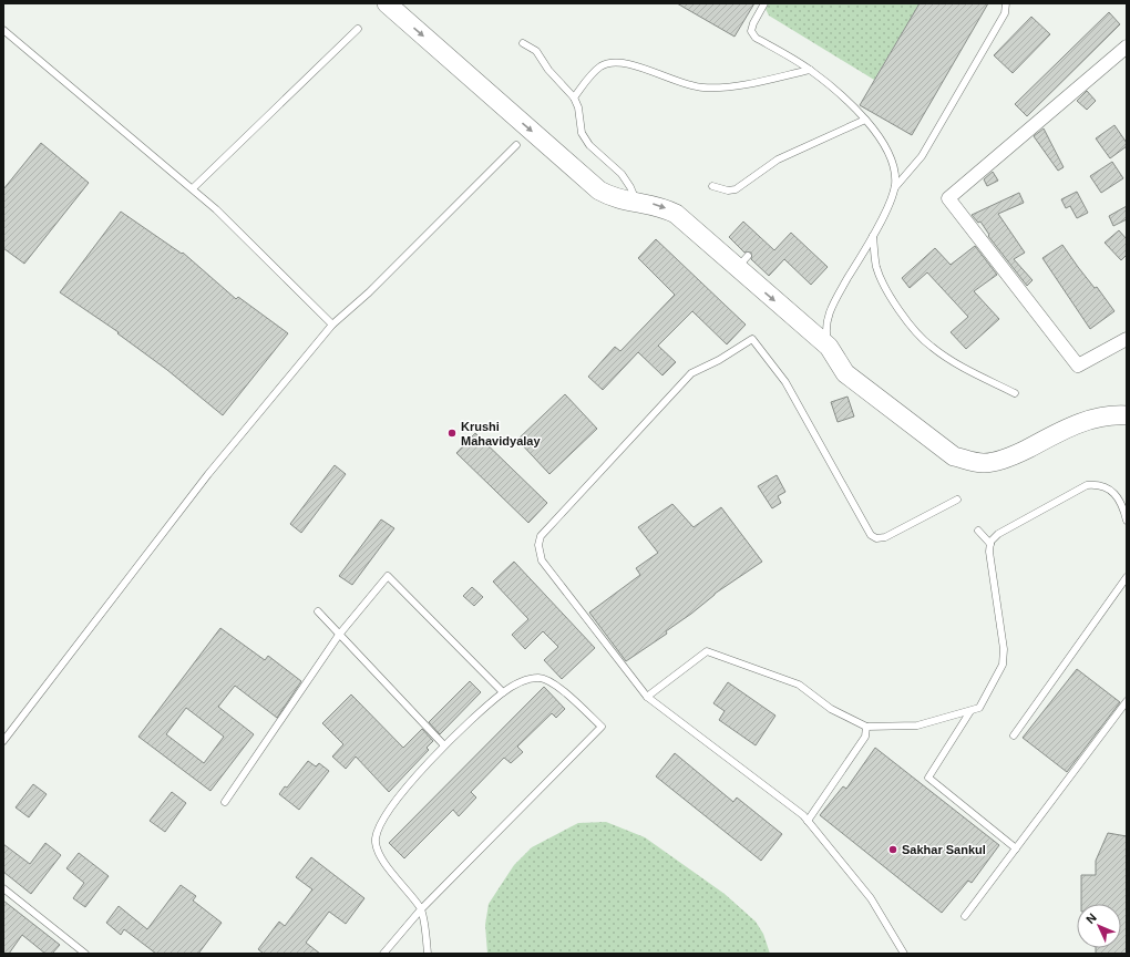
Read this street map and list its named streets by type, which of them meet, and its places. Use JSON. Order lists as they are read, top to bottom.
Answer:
{
  "places": ["Krushi Mahavidyalay", "Sakhar Sankul"],
  "north": "top left"
}
